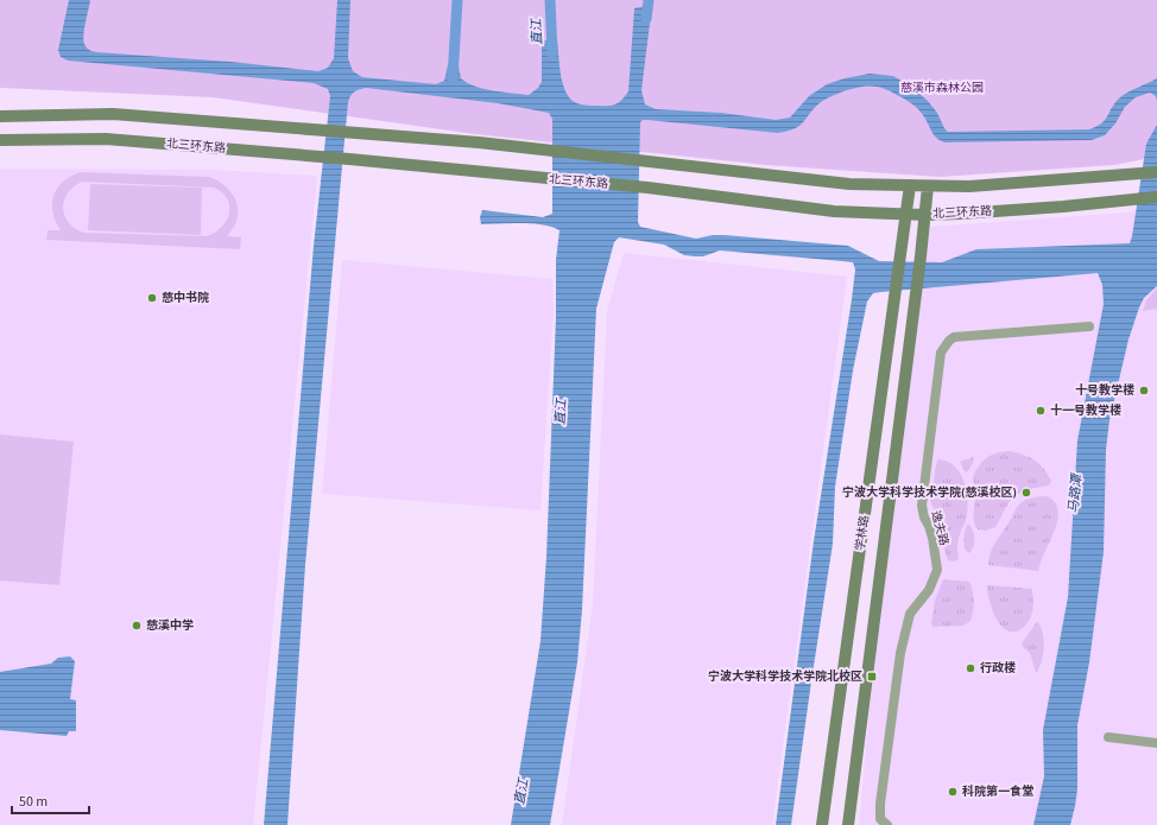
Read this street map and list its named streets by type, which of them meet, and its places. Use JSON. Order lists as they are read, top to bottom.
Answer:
{
  "streets": {
    "main road": ["北三环东路", "学林路"],
    "street": ["逸夫路"]
  },
  "crossings": [
    ["北三环东路", "学林路"]
  ],
  "water": ["直江", "马路潭"],
  "parks": ["慈溪市森林公园"],
  "places": {
    "other": [
      "慈中书院",
      "十号教学楼",
      "十一号教学楼",
      "宁波大学科学技术学院(慈溪校区)",
      "慈溪中学",
      "行政楼",
      "科院第一食堂"
    ],
    "transit": ["宁波大学科学技术学院北校区"]
  },
  "scale_bar": "50 m"
}
